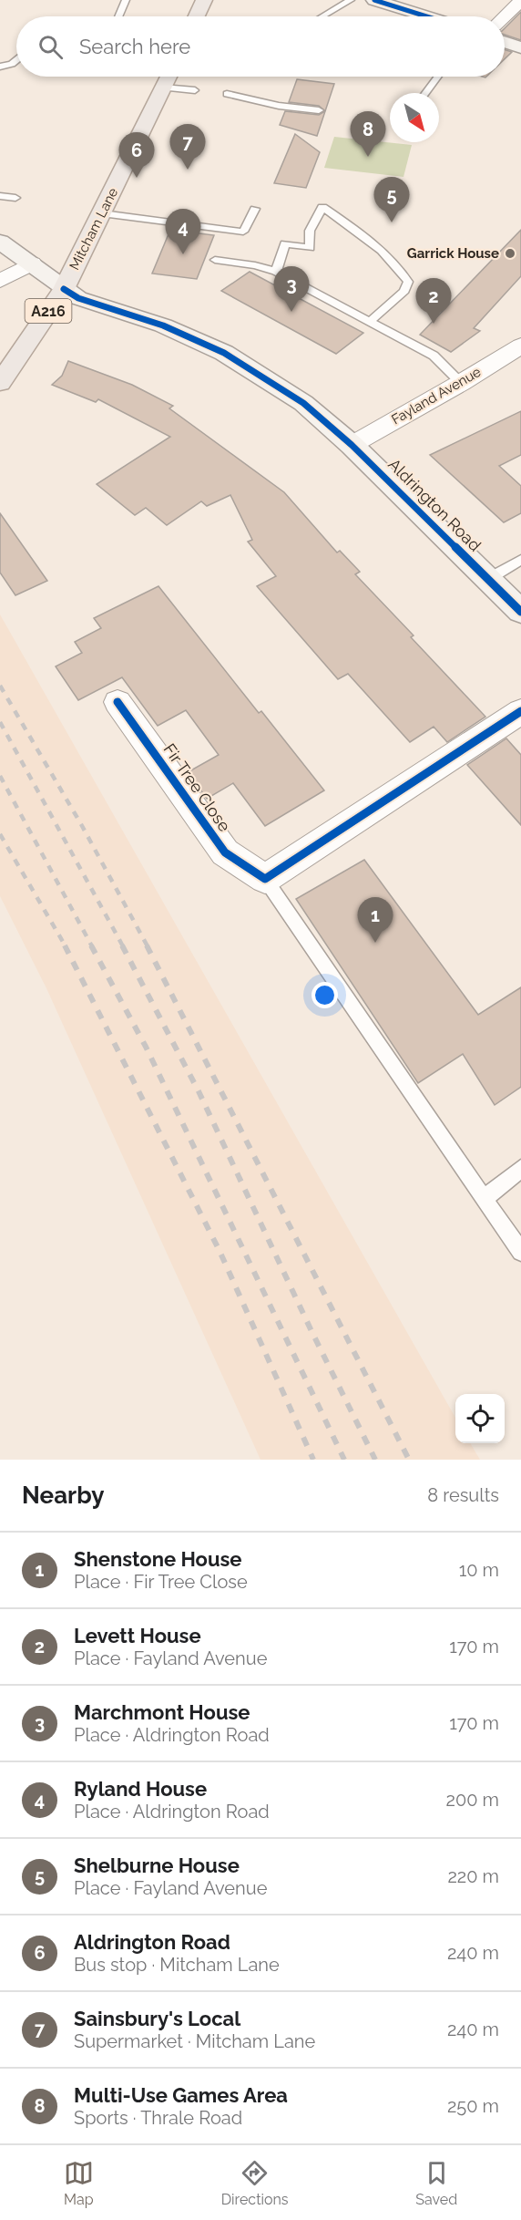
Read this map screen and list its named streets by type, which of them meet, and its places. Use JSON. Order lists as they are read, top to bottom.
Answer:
{
  "streets": {
    "main road": ["Mitcham Lane", "A216"],
    "street": ["Fayland Avenue", "Aldrington Road", "Fir Tree Close"]
  },
  "crossings": [
    ["Mitcham Lane", "Aldrington Road"],
    ["Fayland Avenue", "Aldrington Road"]
  ],
  "places": ["Garrick House"],
  "north": "bottom right",
  "page": {
    "search": "Search here",
    "pins": [
      "8",
      "7",
      "6",
      "5",
      "4",
      "3",
      "2",
      "1"
    ],
    "heading": ["Nearby", "8 results"],
    "list": [
      {
        "mark": "1",
        "name": "Shenstone House",
        "note": "Place · Fir Tree Close",
        "value": "10 m"
      },
      {
        "mark": "2",
        "name": "Levett House",
        "note": "Place · Fayland Avenue",
        "value": "170 m"
      },
      {
        "mark": "3",
        "name": "Marchmont House",
        "note": "Place · Aldrington Road",
        "value": "170 m"
      },
      {
        "mark": "4",
        "name": "Ryland House",
        "note": "Place · Aldrington Road",
        "value": "200 m"
      },
      {
        "mark": "5",
        "name": "Shelburne House",
        "note": "Place · Fayland Avenue",
        "value": "220 m"
      },
      {
        "mark": "6",
        "name": "Aldrington Road",
        "note": "Bus stop · Mitcham Lane",
        "value": "240 m"
      },
      {
        "mark": "7",
        "name": "Sainsbury's Local",
        "note": "Supermarket · Mitcham Lane",
        "value": "240 m"
      },
      {
        "mark": "8",
        "name": "Multi-Use Games Area",
        "note": "Sports · Thrale Road",
        "value": "250 m"
      }
    ],
    "nav": ["Map", "Directions", "Saved"]
  }
}
